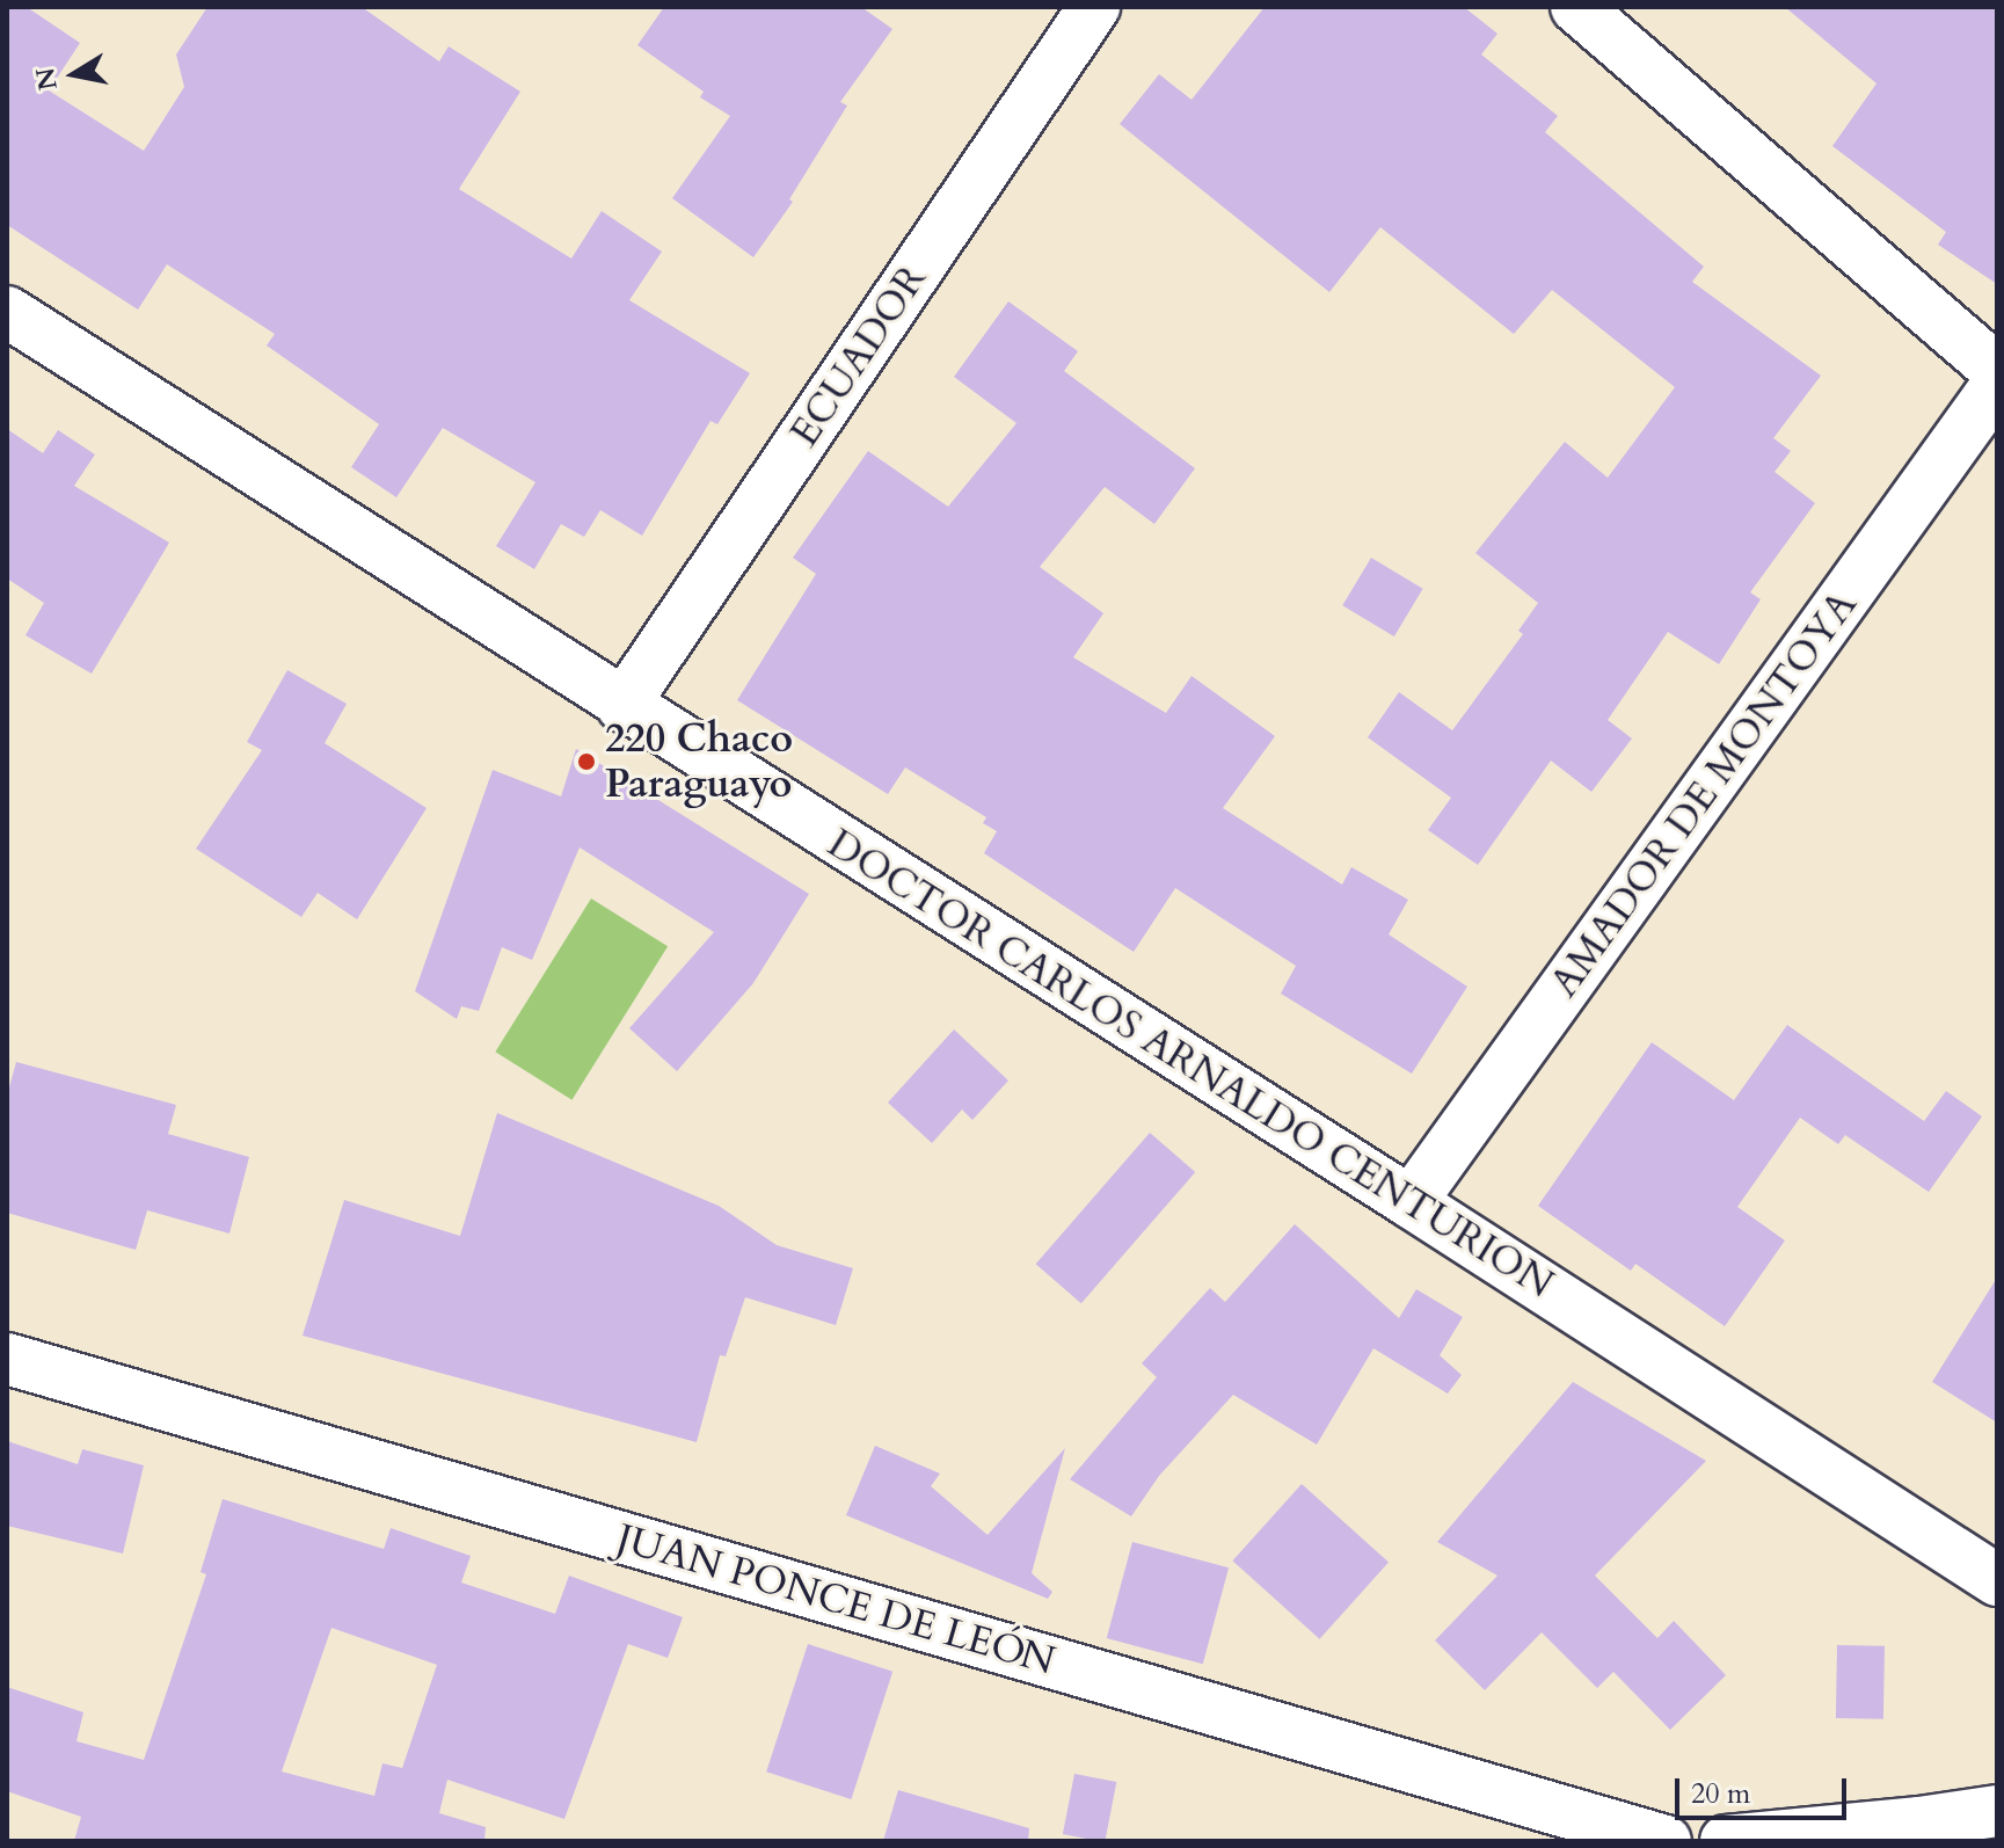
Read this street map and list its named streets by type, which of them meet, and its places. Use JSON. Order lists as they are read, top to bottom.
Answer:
{
  "streets": {
    "street": [
      "ECUADOR",
      "AMADOR DE MONTOYA",
      "DOCTOR CARLOS ARNALDO CENTURION",
      "JUAN PONCE DE LEÓN"
    ]
  },
  "crossings": [
    ["ECUADOR", "DOCTOR CARLOS ARNALDO CENTURION"],
    ["AMADOR DE MONTOYA", "DOCTOR CARLOS ARNALDO CENTURION"]
  ],
  "places": ["220 Chaco Paraguayo"],
  "scale_bar": "20 m",
  "north": "left"
}
